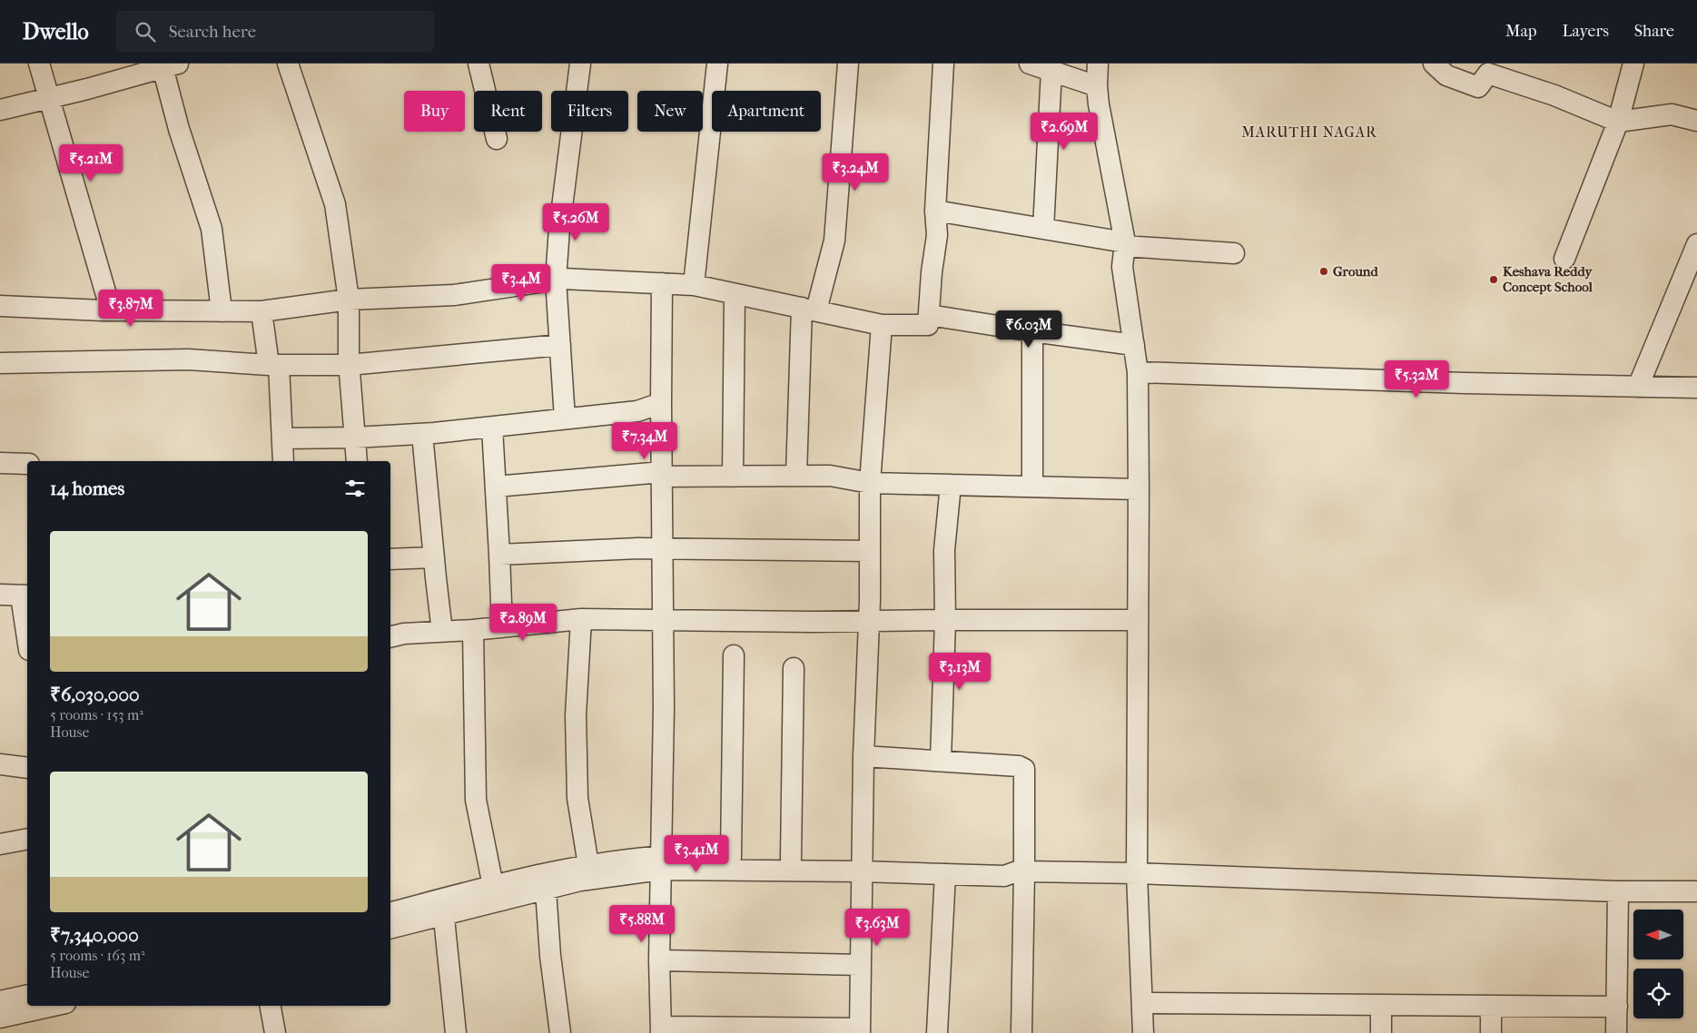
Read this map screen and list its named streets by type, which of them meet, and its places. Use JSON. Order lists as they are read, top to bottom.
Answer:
{
  "districts": ["MARUTHI NAGAR"],
  "places": ["Ground", "Keshava Reddy Concept School"],
  "north": "left",
  "page": {
    "header": "Dwello",
    "search": "Search here",
    "nav": ["Map", "Layers", "Share"],
    "chip": [
      "Buy",
      "Rent",
      "Filters",
      "New",
      "Apartment"
    ],
    "price": [
      "₹2.69M",
      "₹5.21M",
      "₹3.24M",
      "₹5.26M",
      "₹3.4M",
      "₹3.87M",
      "₹6.03M",
      "₹5.32M",
      "₹7.34M",
      "₹2.89M",
      "₹3.13M",
      "₹3.41M",
      "₹5.88M",
      "₹3.63M"
    ],
    "heading": "14 homes",
    "list": [
      {
        "name": "₹6,030,000",
        "note": "5 rooms · 153 m² · House"
      },
      {
        "name": "₹7,340,000",
        "note": "5 rooms · 163 m² · House"
      }
    ]
  }
}
